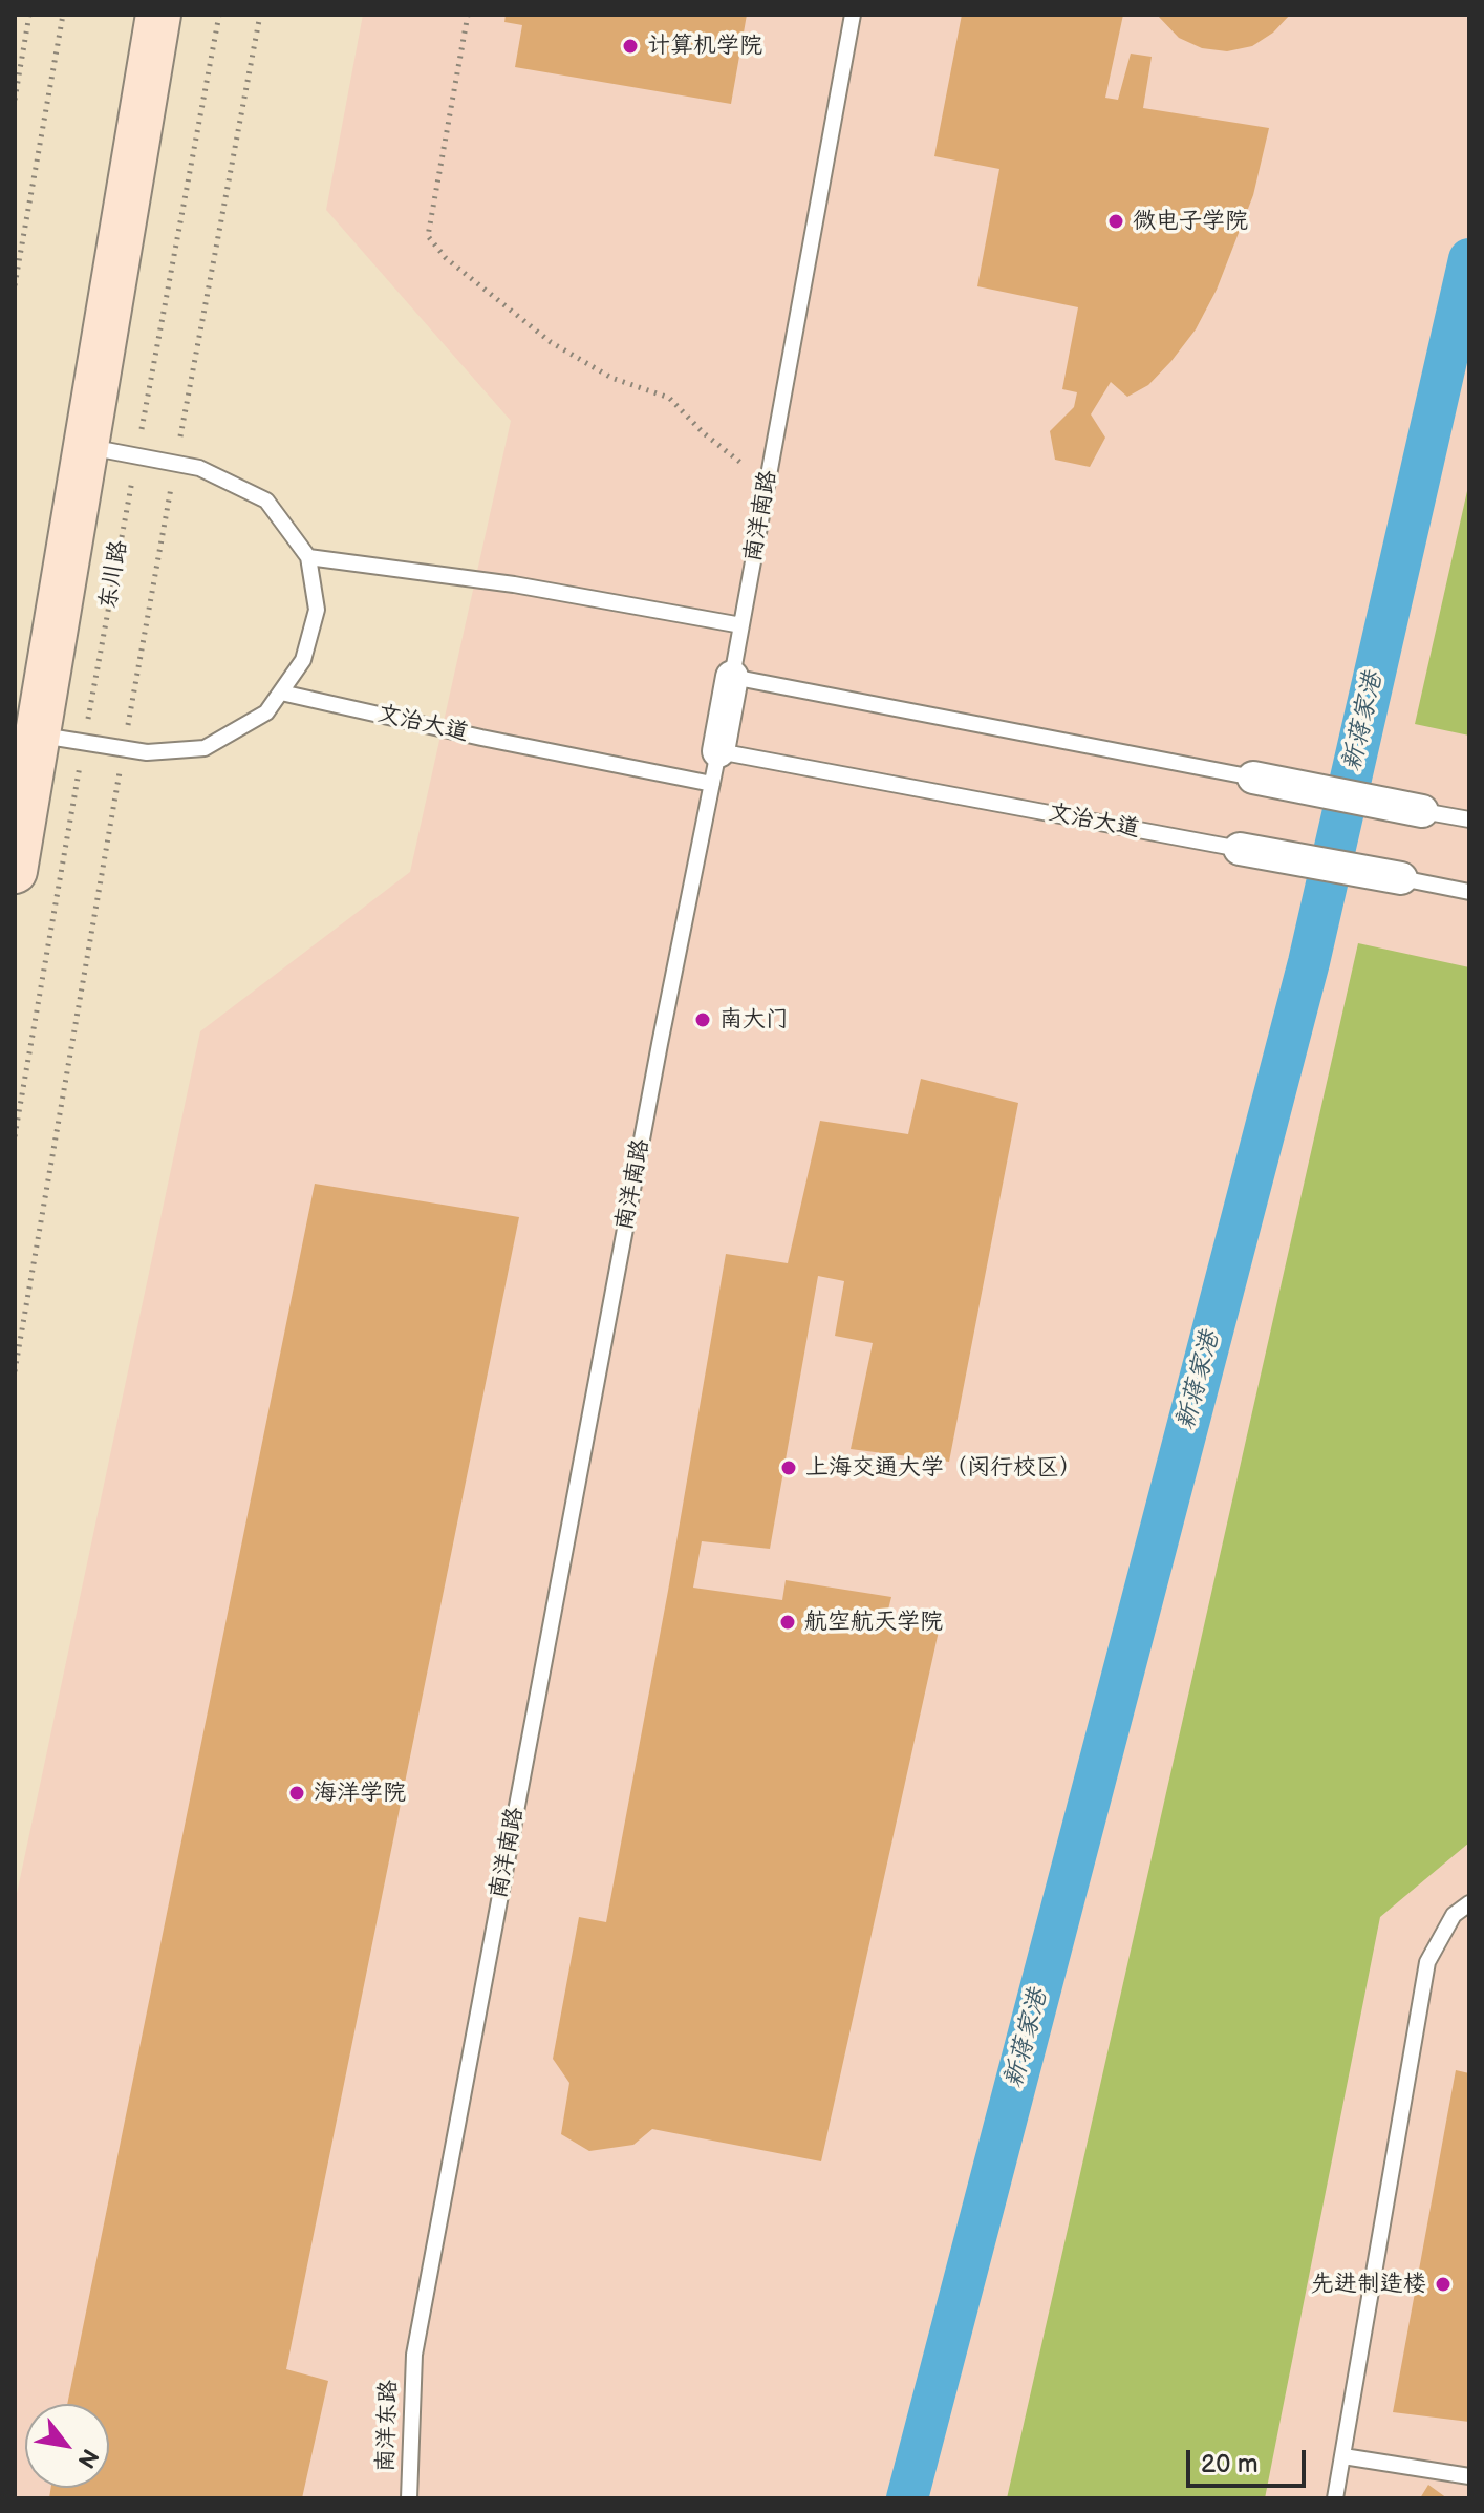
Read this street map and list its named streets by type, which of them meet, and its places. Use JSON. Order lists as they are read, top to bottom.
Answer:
{
  "streets": {
    "main road": ["东川路"],
    "street": ["南洋南路", "文治大道"],
    "lane": ["南洋东路"]
  },
  "crossings": [
    ["南洋南路", "文治大道"],
    ["南洋南路", "南洋东路"]
  ],
  "water": ["新蒋家港"],
  "places": [
    "计算机学院",
    "微电子学院",
    "南大门",
    "上海交通大学（闵行校区）",
    "航空航天学院",
    "海洋学院",
    "先进制造楼"
  ],
  "scale_bar": "20 m",
  "north": "bottom right"
}
